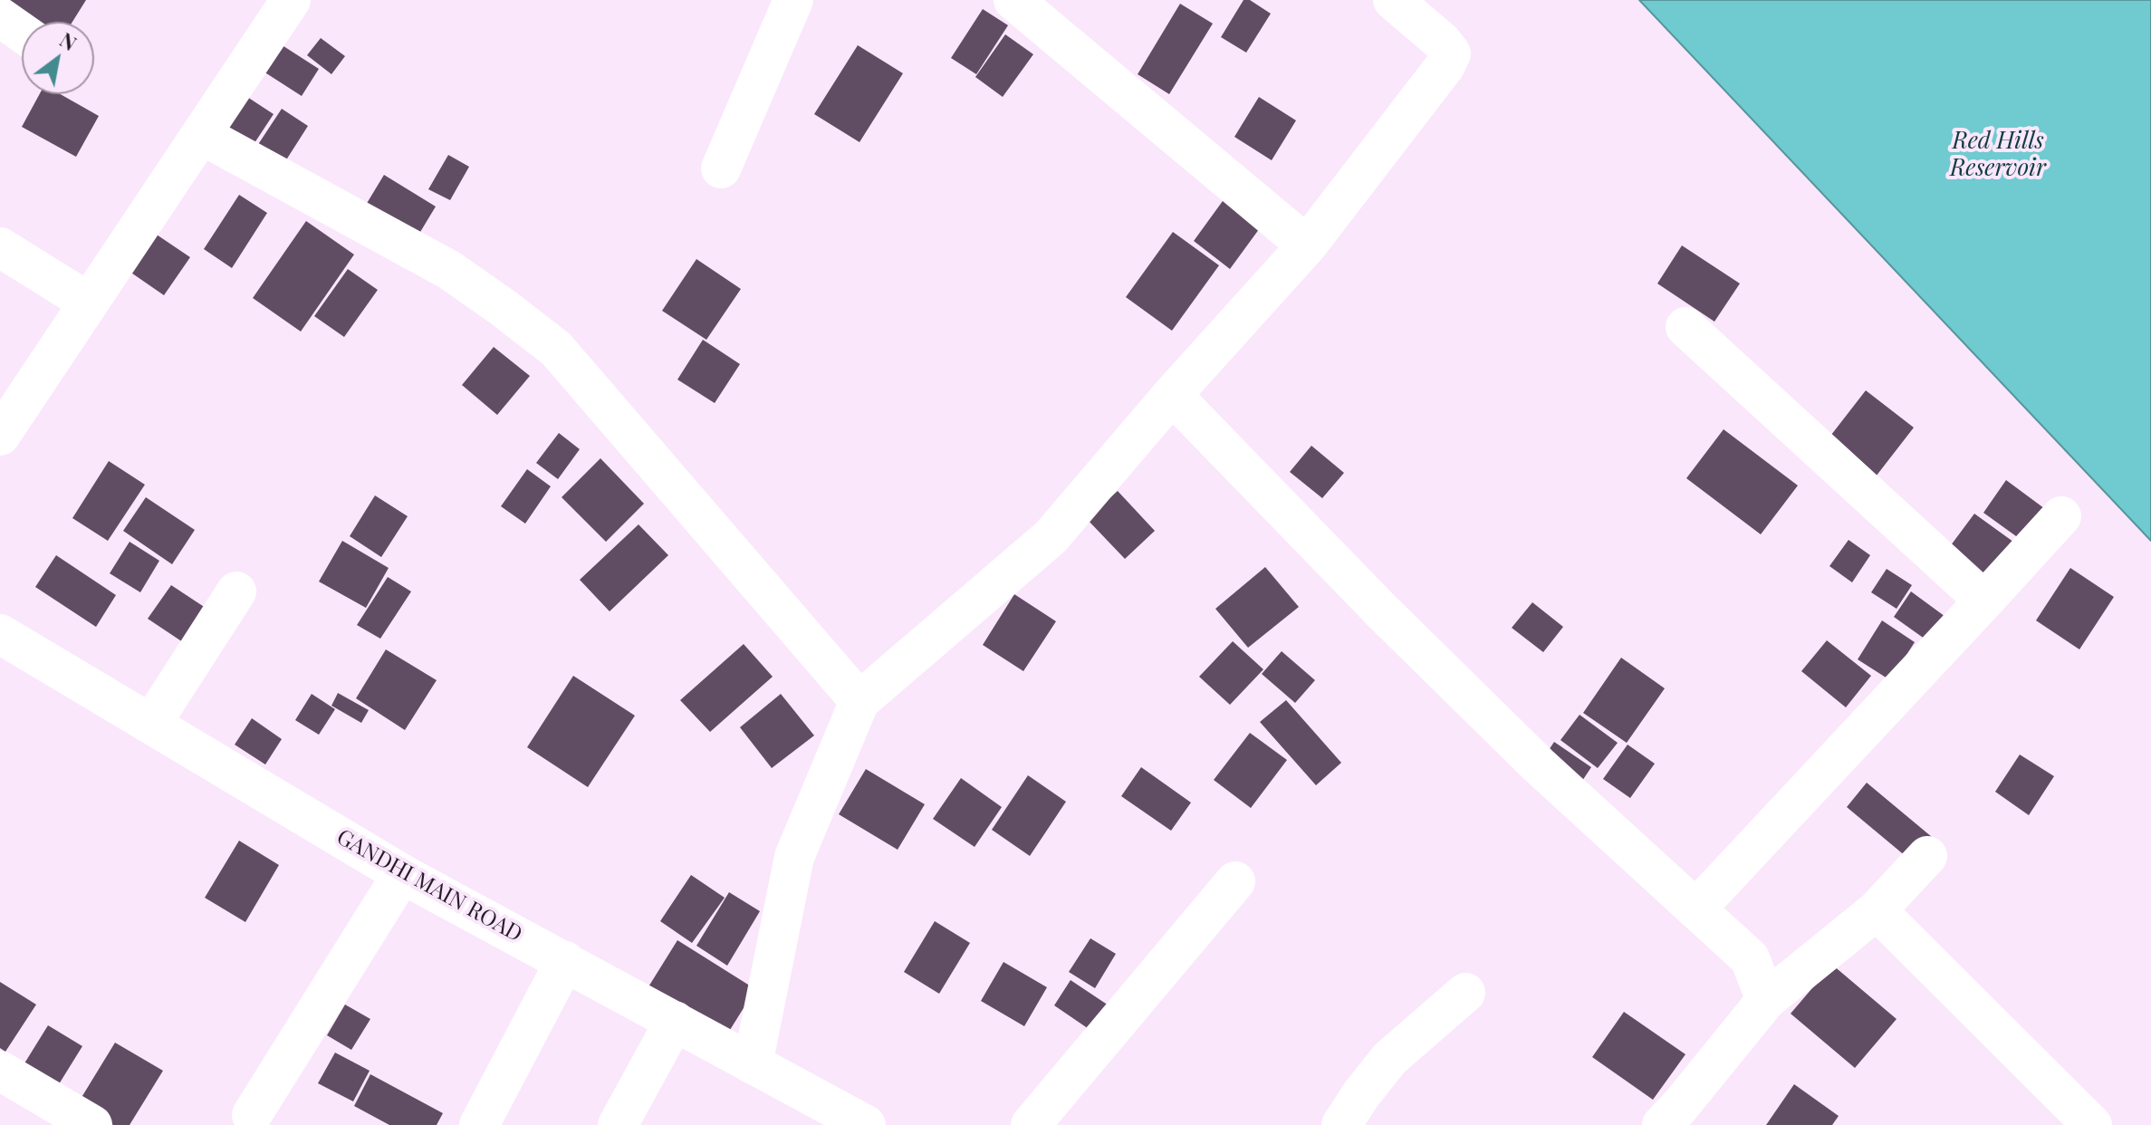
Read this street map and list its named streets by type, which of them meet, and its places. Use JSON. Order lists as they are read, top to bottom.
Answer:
{
  "streets": {
    "street": ["GANDHI MAIN ROAD"]
  },
  "water": ["Red Hills Reservoir"],
  "north": "top right"
}
